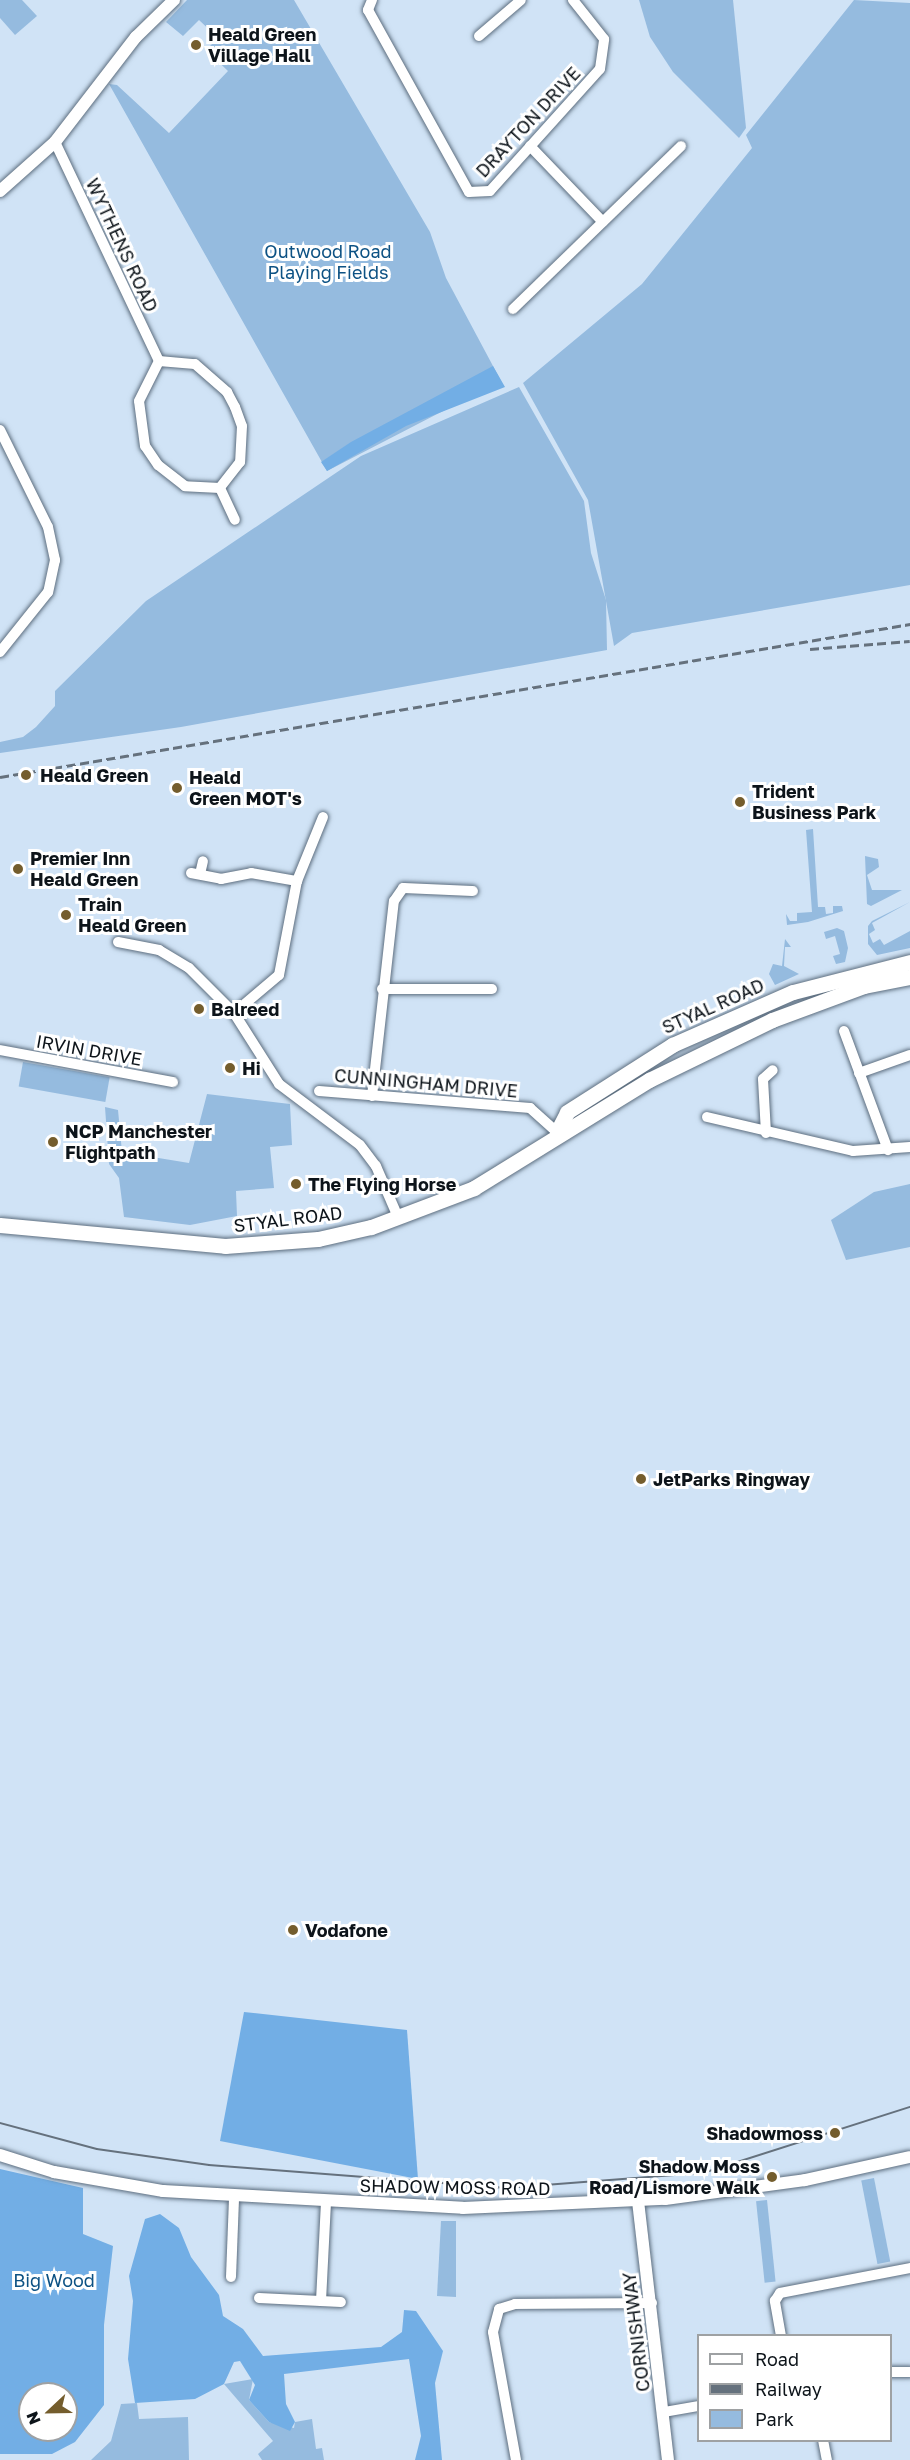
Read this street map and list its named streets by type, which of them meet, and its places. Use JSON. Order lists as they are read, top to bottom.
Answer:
{
  "streets": {
    "main road": ["STYAL ROAD"],
    "street": [
      "DRAYTON DRIVE",
      "WYTHENS ROAD",
      "IRVIN DRIVE",
      "CUNNINGHAM DRIVE",
      "SHADOW MOSS ROAD",
      "CORNISHWAY"
    ]
  },
  "crossings": [
    ["STYAL ROAD", "CUNNINGHAM DRIVE"],
    ["SHADOW MOSS ROAD", "CORNISHWAY"]
  ],
  "parks": ["Outwood Road Playing Fields", "Big Wood"],
  "places": [
    "Heald Green Village Hall",
    "Heald Green",
    "Heald Green MOT's",
    "Trident Business Park",
    "Premier Inn Heald Green",
    "Train Heald Green",
    "Balreed",
    "Hi",
    "NCP Manchester Flightpath",
    "The Flying Horse",
    "JetParks Ringway",
    "Vodafone",
    "Shadowmoss",
    "Shadow Moss Road/Lismore Walk"
  ],
  "legend": ["Road", "Railway", "Park"],
  "north": "left"
}
